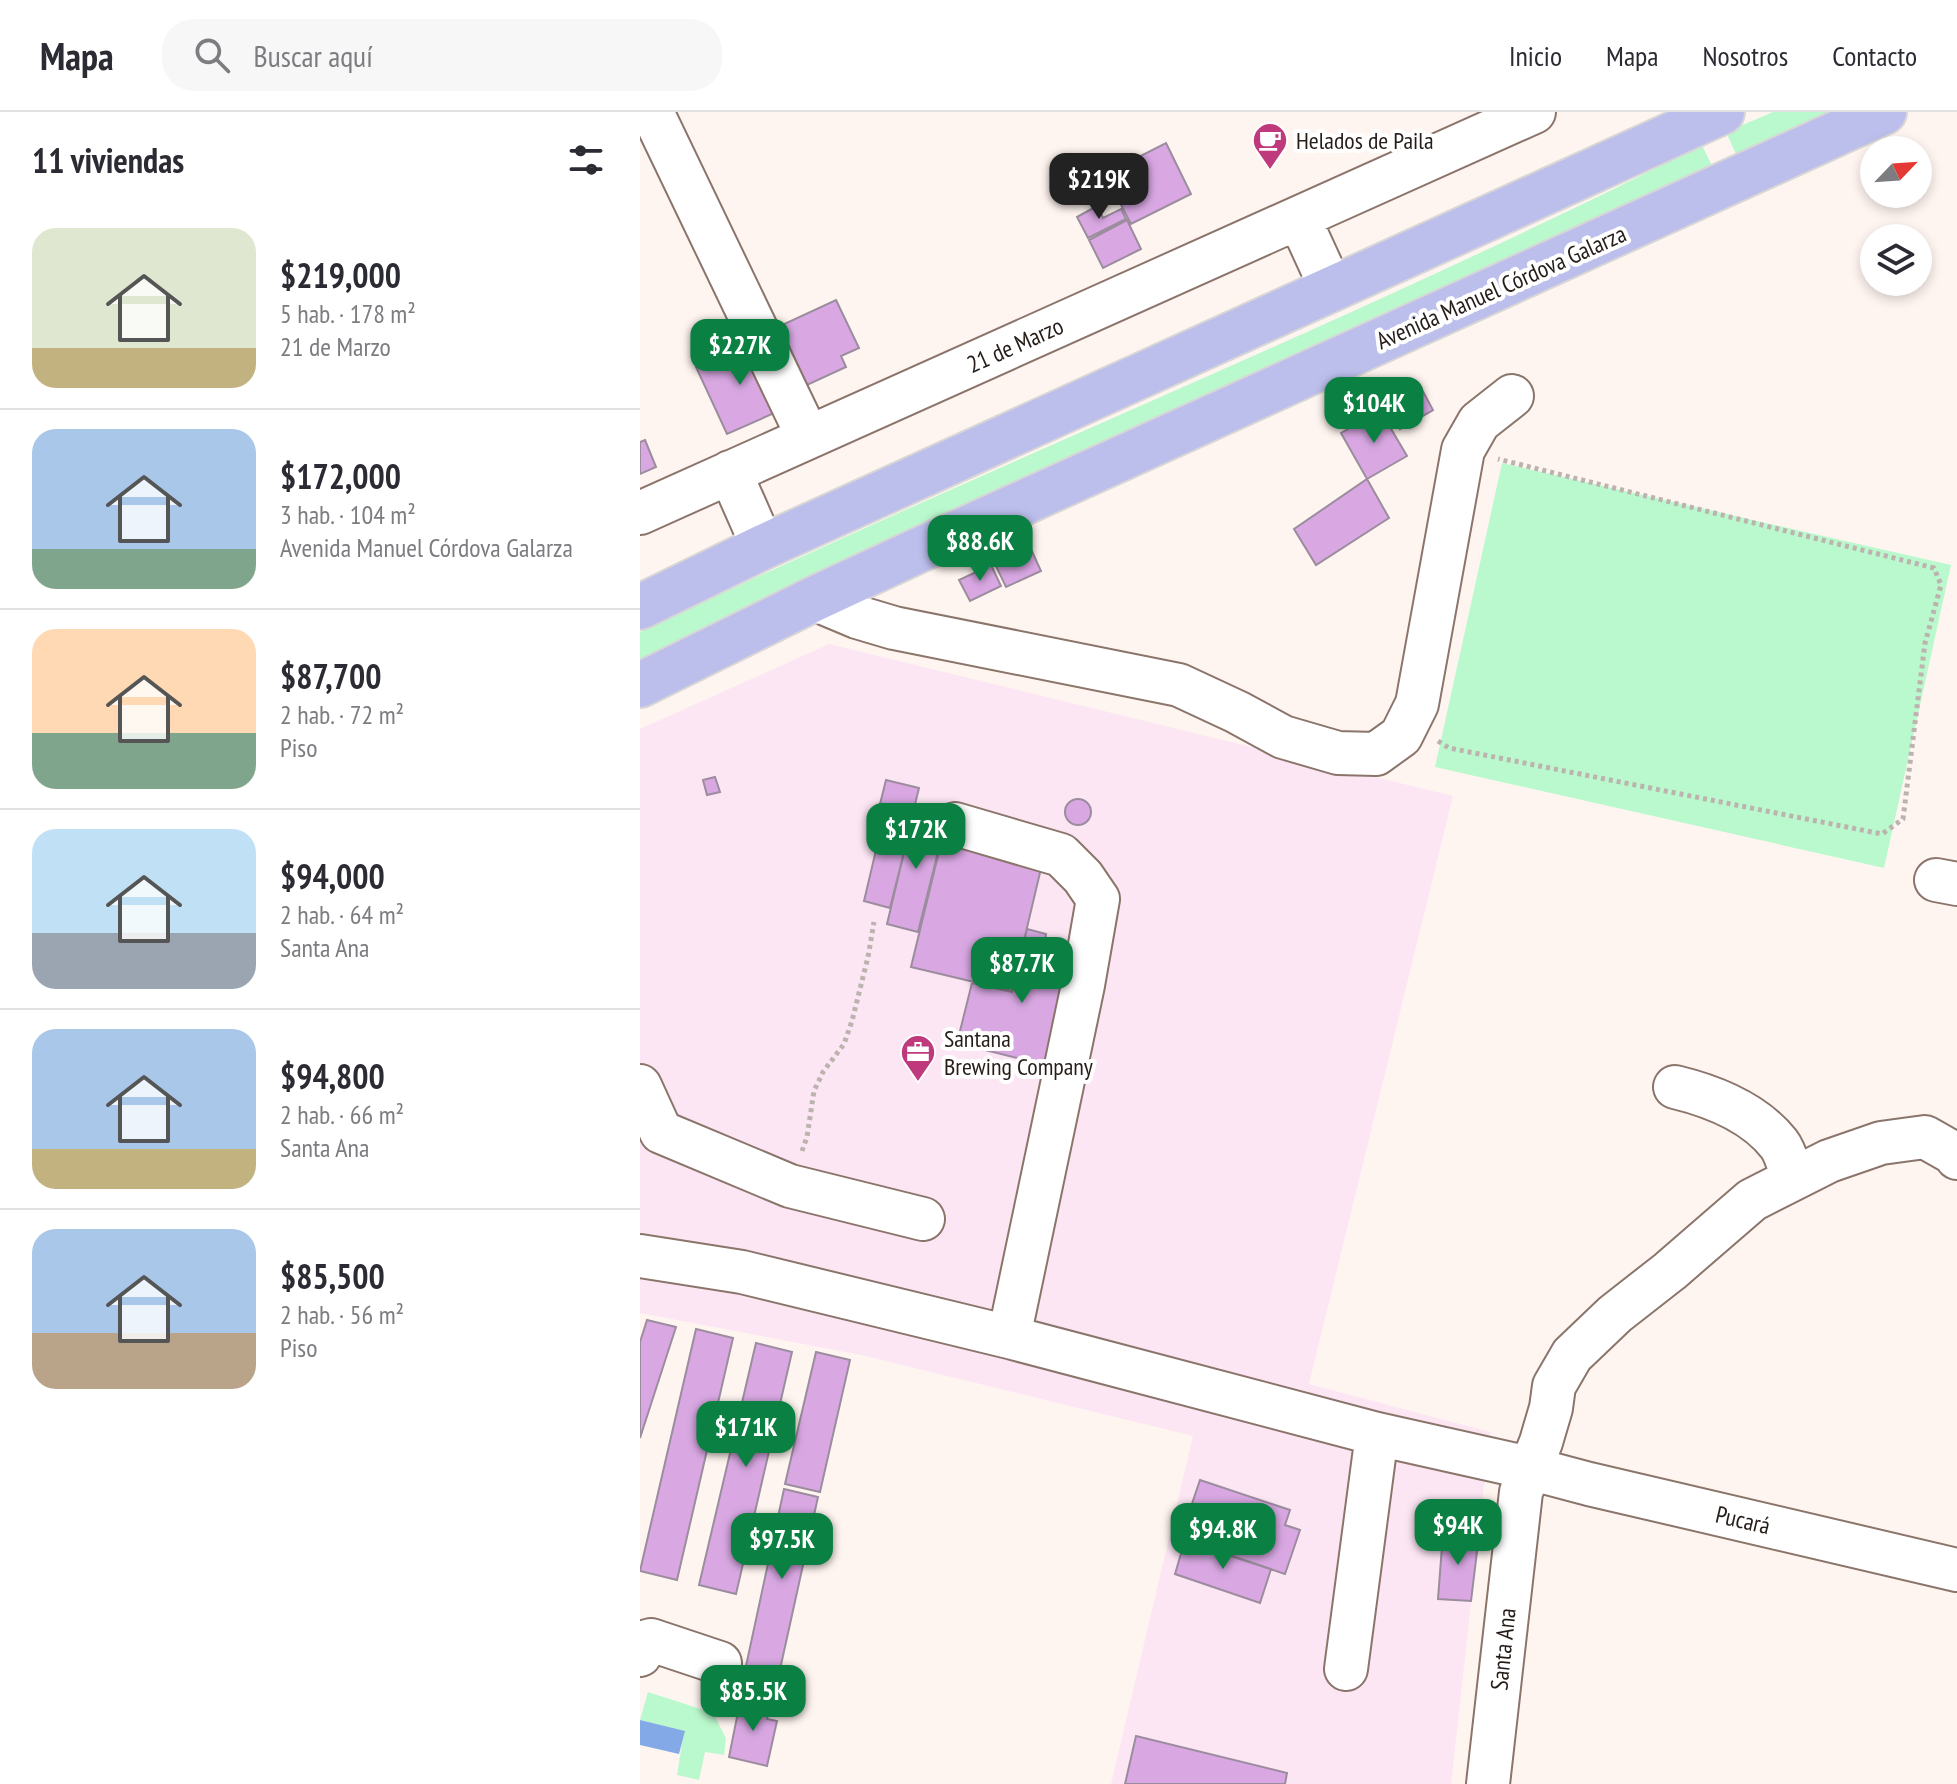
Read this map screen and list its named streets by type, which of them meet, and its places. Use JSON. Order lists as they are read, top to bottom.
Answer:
{
  "streets": {
    "main road": ["Avenida Manuel Córdova Galarza"],
    "street": ["21 de Marzo", "Pucará", "Santa Ana"]
  },
  "crossings": [
    ["Pucará", "Santa Ana"]
  ],
  "places": {
    "cafe": ["Helados de Paila"],
    "office": ["Santana Brewing Company"]
  },
  "north": "top right",
  "page": {
    "header": "Mapa",
    "search": "Buscar aquí",
    "nav": [
      "Inicio",
      "Mapa",
      "Nosotros",
      "Contacto"
    ],
    "heading": "11 viviendas",
    "price": [
      "$219K",
      "$227K",
      "$104K",
      "$88.6K",
      "$172K",
      "$87.7K",
      "$171K",
      "$94K",
      "$94.8K",
      "$97.5K",
      "$85.5K"
    ],
    "list": [
      {
        "name": "$219,000",
        "note": "5 hab. · 178 m² · 21 de Marzo"
      },
      {
        "name": "$172,000",
        "note": "3 hab. · 104 m² · Avenida Manuel Córdova Galarza"
      },
      {
        "name": "$87,700",
        "note": "2 hab. · 72 m² · Piso"
      },
      {
        "name": "$94,000",
        "note": "2 hab. · 64 m² · Santa Ana"
      },
      {
        "name": "$94,800",
        "note": "2 hab. · 66 m² · Santa Ana"
      },
      {
        "name": "$85,500",
        "note": "2 hab. · 56 m² · Piso"
      }
    ]
  }
}
